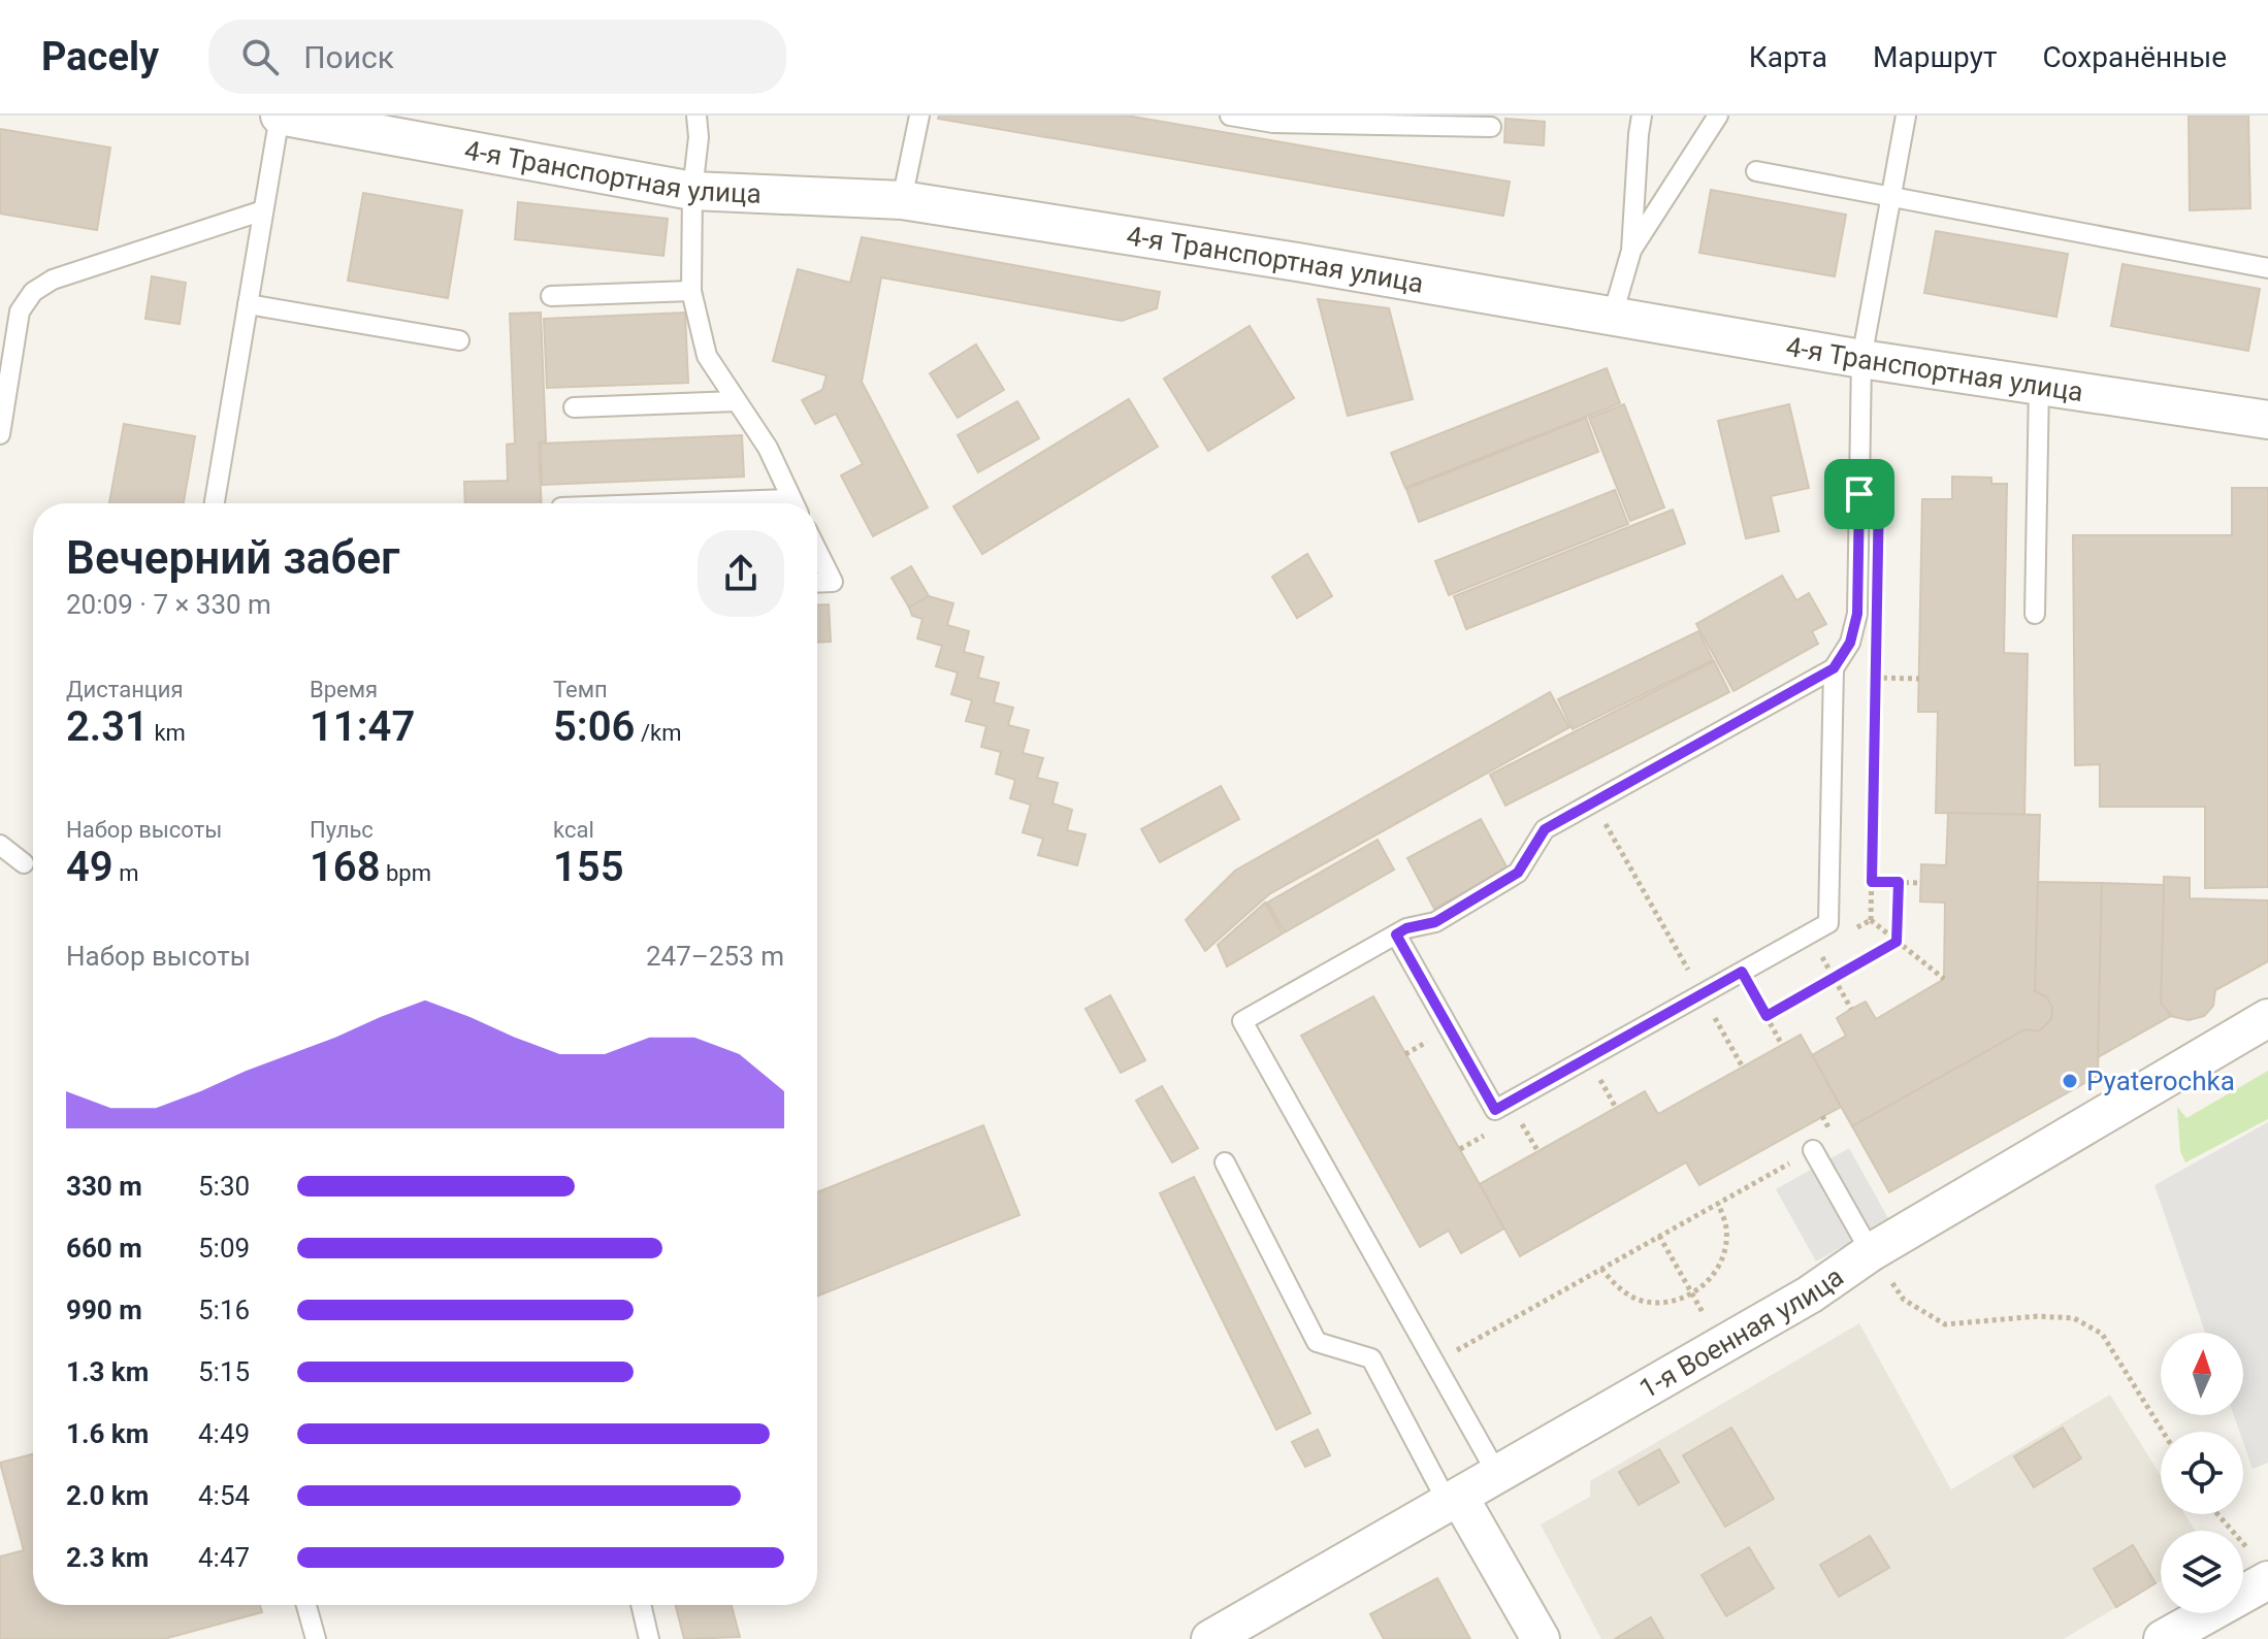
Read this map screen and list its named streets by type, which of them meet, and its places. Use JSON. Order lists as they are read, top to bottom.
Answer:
{
  "streets": {
    "street": ["4-я Транспортная улица", "1-я Военная улица"]
  },
  "places": ["Pyaterochka"],
  "north": "top",
  "page": {
    "header": "Pacely",
    "search": "Поиск",
    "nav": ["Карта", "Маршрут", "Сохранённые"],
    "heading": ["Вечерний забег", "20:09 · 7 × 330 m"],
    "stats": [
      ["Дистанция", "2.31 km"],
      ["Время", "11:47"],
      ["Темп", "5:06 /km"],
      ["Набор высоты", "49 m"],
      ["Пульс", "168 bpm"],
      ["kcal", "155"]
    ],
    "chart": ["Набор высоты", "247–253 m"],
    "list": [
      {
        "name": "330 m",
        "note": "5:30"
      },
      {
        "name": "660 m",
        "note": "5:09"
      },
      {
        "name": "990 m",
        "note": "5:16"
      },
      {
        "name": "1.3 km",
        "note": "5:15"
      },
      {
        "name": "1.6 km",
        "note": "4:49"
      },
      {
        "name": "2.0 km",
        "note": "4:54"
      },
      {
        "name": "2.3 km",
        "note": "4:47"
      }
    ]
  }
}
